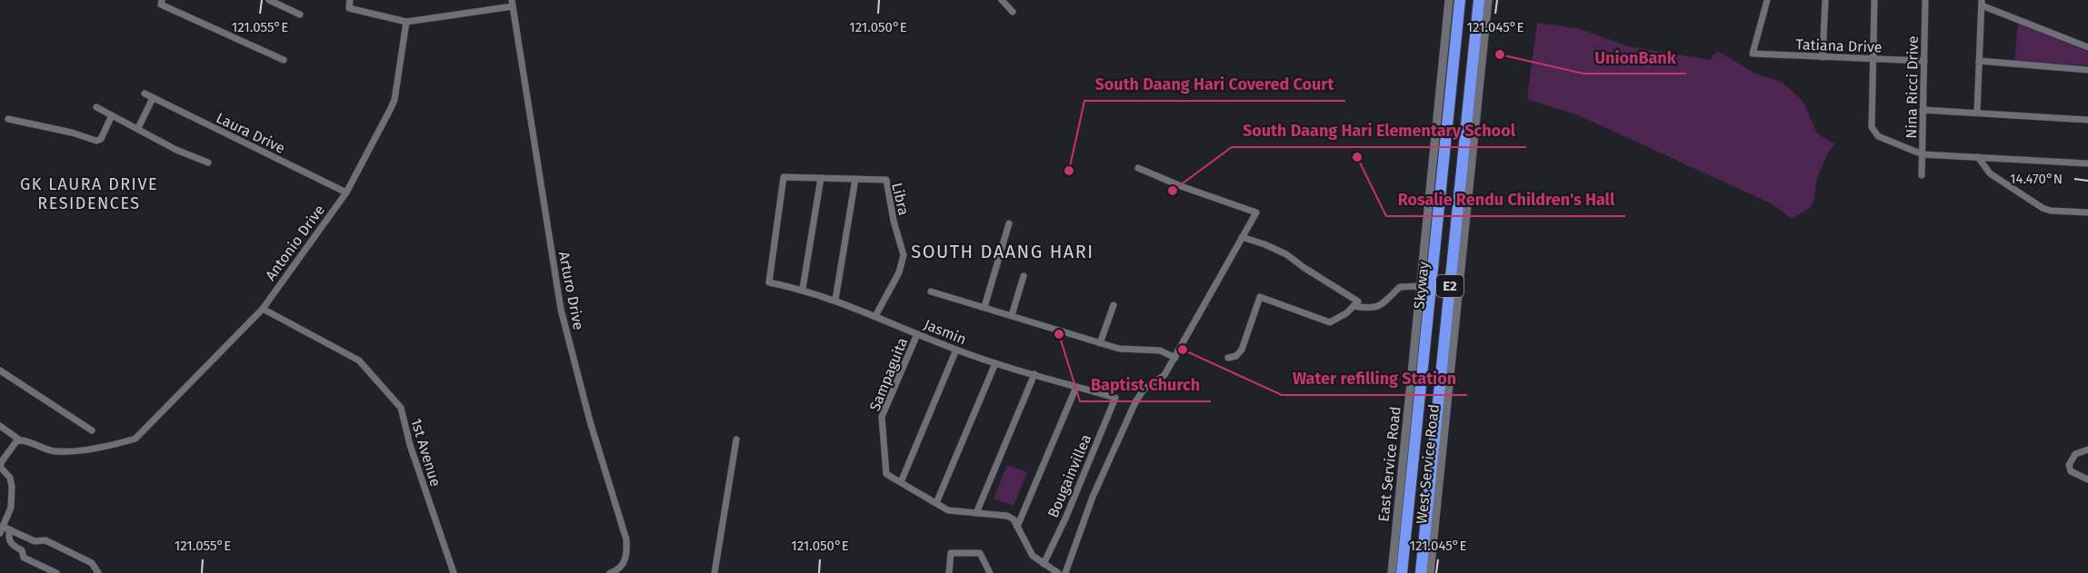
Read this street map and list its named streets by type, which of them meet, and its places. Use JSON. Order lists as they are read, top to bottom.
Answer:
{
  "streets": {
    "highway": ["Skyway", "E2"],
    "main road": ["East Service Road", "West Service Road"],
    "street": [
      "Tatiana Drive",
      "Nina Ricci Drive",
      "Laura Drive",
      "Libra",
      "Antonio Drive",
      "Arturo Drive",
      "Jasmin",
      "Sampaguita",
      "1st Avenue",
      "Bougainvillea"
    ]
  },
  "crossings": [
    ["Tatiana Drive", "Nina Ricci Drive"],
    ["Laura Drive", "Antonio Drive"],
    ["Libra", "Jasmin"],
    ["Antonio Drive", "1st Avenue"],
    ["Skyway", "E2"],
    ["Jasmin", "Sampaguita"],
    ["Jasmin", "Bougainvillea"]
  ],
  "districts": ["GK LAURA DRIVE RESIDENCES", "SOUTH DAANG HARI"],
  "places": [
    "UnionBank",
    "Rosalie Rendu Children's Hall",
    "South Daang Hari Covered Court",
    "South Daang Hari Elementary School",
    "Baptist Church",
    "Water refilling Station"
  ],
  "coordinates": [
    "121.055°E",
    "121.050°E",
    "121.045°E",
    "14.470°N"
  ]
}
